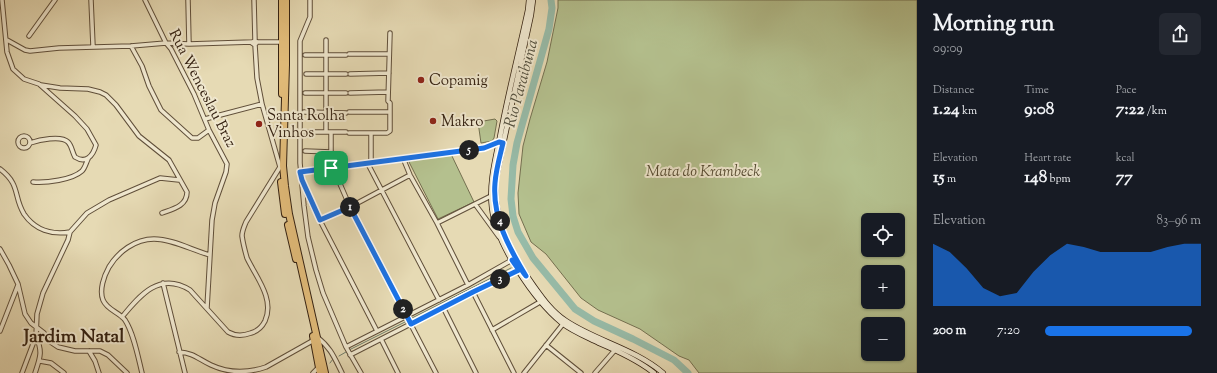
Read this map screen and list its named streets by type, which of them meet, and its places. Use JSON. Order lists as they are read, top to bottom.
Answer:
{
  "streets": {
    "street": ["Rua Wenceslau Braz"]
  },
  "districts": ["Jardim Natal"],
  "water": ["Rio Paraibuna"],
  "parks": ["Mata do Krambeck"],
  "places": ["Copamig", "Makro", "Santa Rolha Vinhos"],
  "page": {
    "heading": ["Morning run", "09:09"],
    "stats": [
      ["Distance", "1.24 km"],
      ["Time", "9:08"],
      ["Pace", "7:22 /km"],
      ["Elevation", "15 m"],
      ["Heart rate", "148 bpm"],
      ["kcal", "77"]
    ],
    "pins": [
      "5",
      "1",
      "4",
      "3",
      "2"
    ],
    "chart": ["Elevation", "83–96 m"],
    "map_buttons": ["+", "−"],
    "list": [
      {
        "name": "200 m",
        "note": "7:20"
      }
    ]
  }
}
